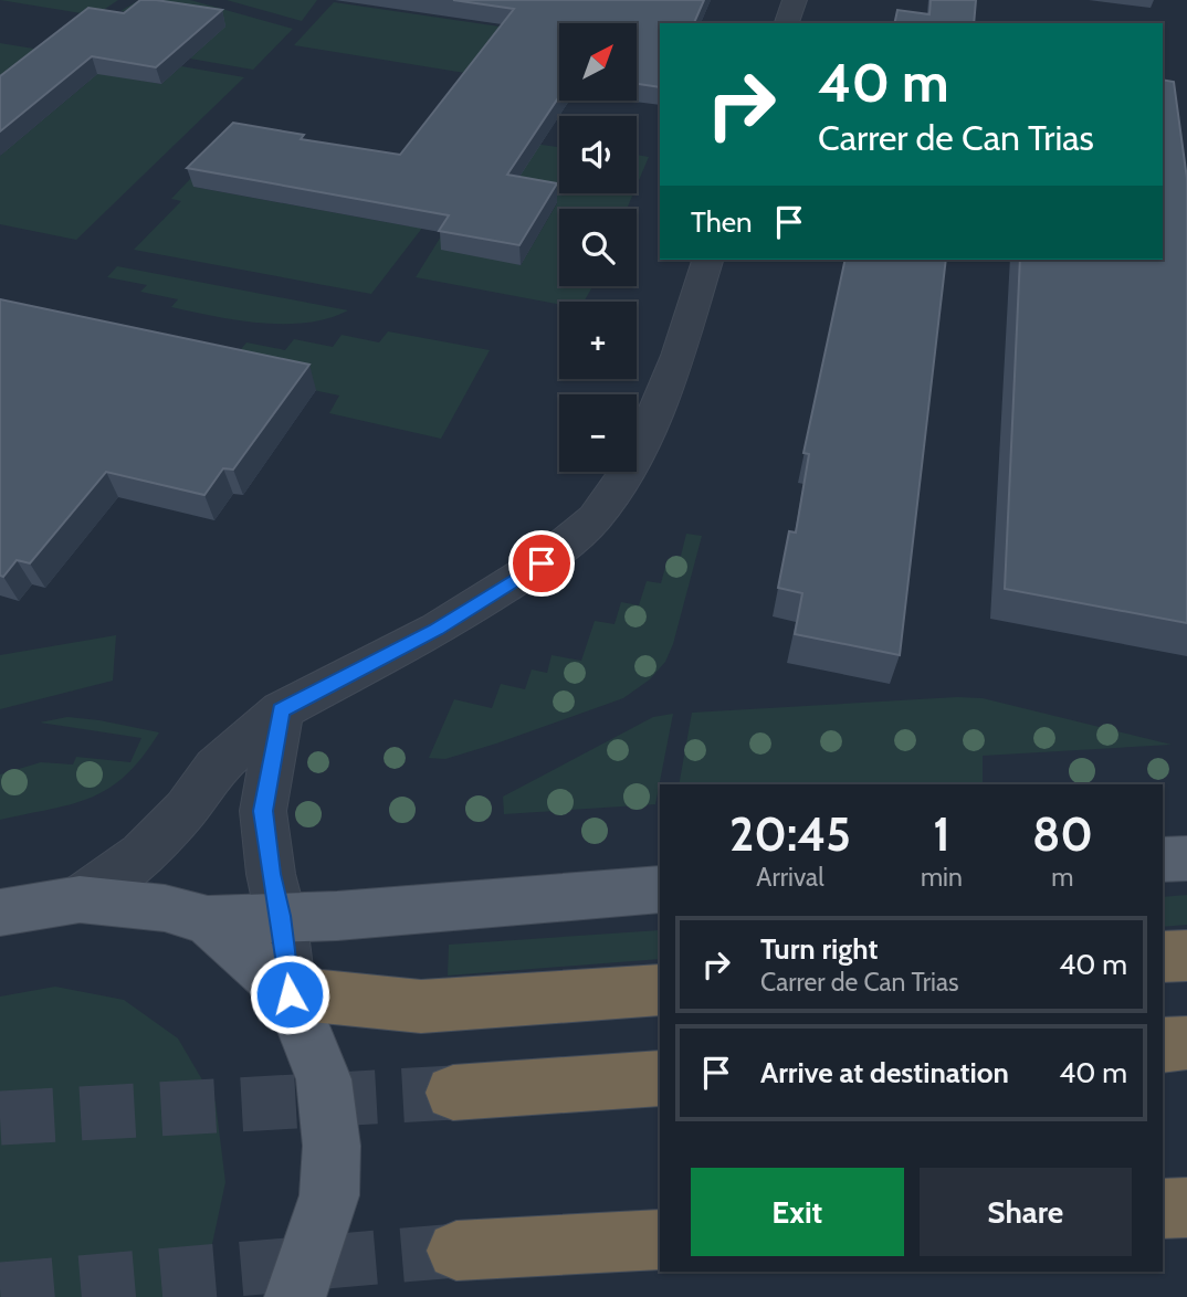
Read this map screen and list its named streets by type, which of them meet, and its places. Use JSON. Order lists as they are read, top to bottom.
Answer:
{
  "north": "top right",
  "page": {
    "map_buttons": ["+", "−"],
    "turn": ["40 m", "Carrer de Can Trias"],
    "then": "Then",
    "eta": [
      "20:45",
      "Arrival",
      "1",
      "min",
      "80",
      "m"
    ],
    "list": [
      {
        "name": "Turn right",
        "note": "Carrer de Can Trias",
        "value": "40 m"
      },
      {
        "name": "Arrive at destination",
        "value": "40 m"
      }
    ],
    "buttons": ["Exit", "Share"]
  }
}
